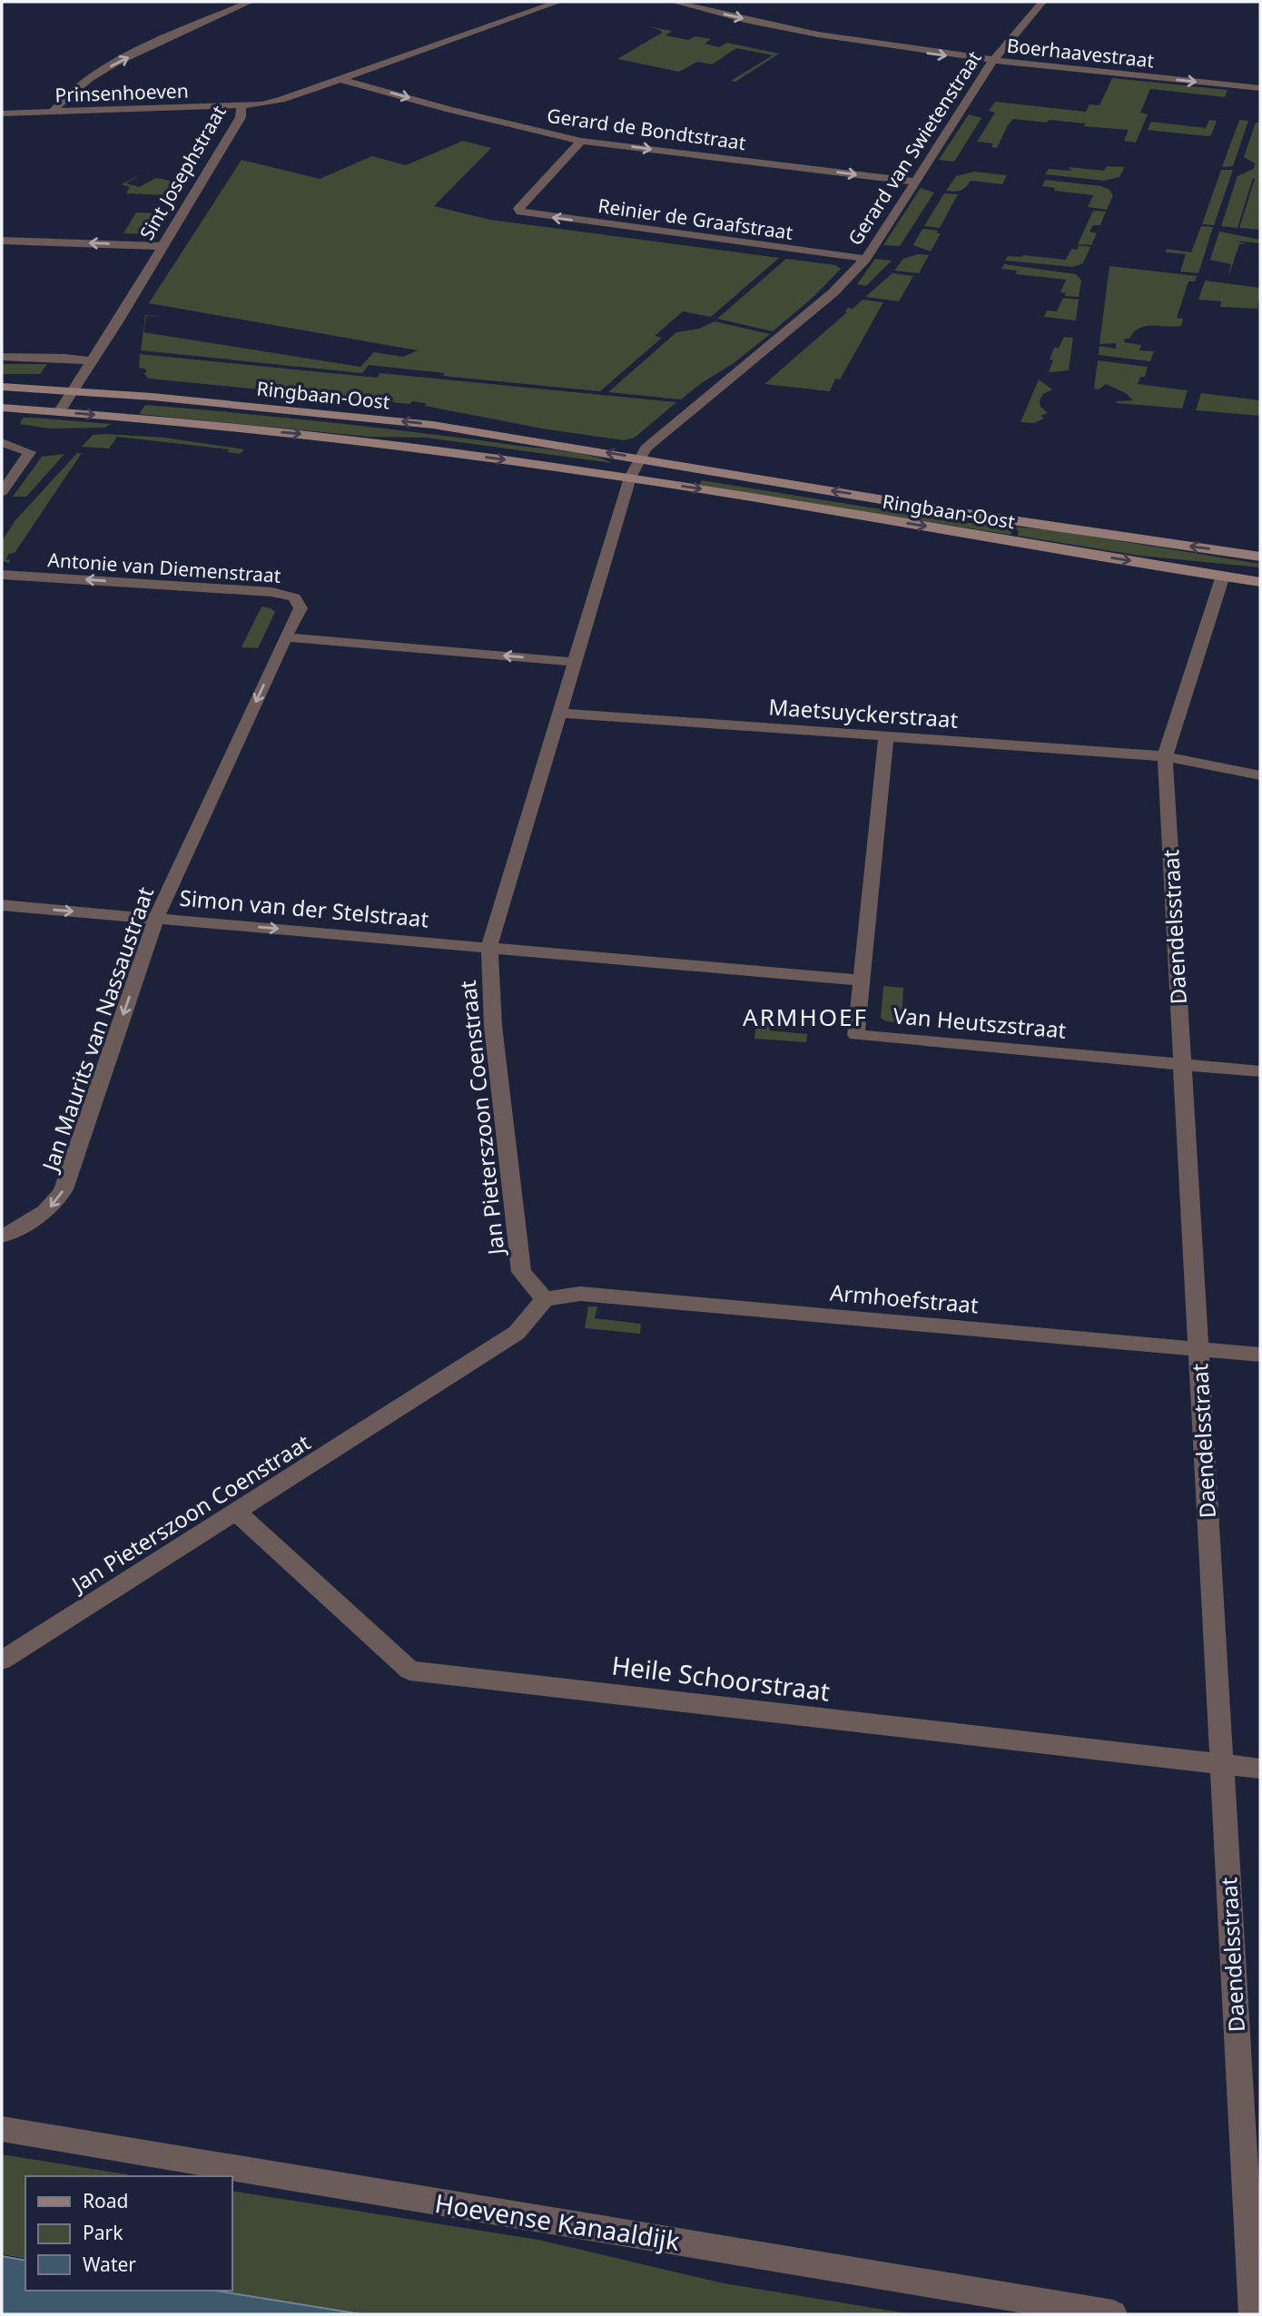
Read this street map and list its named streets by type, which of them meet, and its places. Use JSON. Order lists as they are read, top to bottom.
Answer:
{
  "streets": {
    "main road": ["Ringbaan-Oost"],
    "street": [
      "Boerhaavestraat",
      "Prinsenhoeven",
      "Gerard de Bondtstraat",
      "Gerard van Swietenstraat",
      "Sint Josephstraat",
      "Reinier de Graafstraat",
      "Antonie van Diemenstraat",
      "Maetsuyckerstraat",
      "Simon van der Stelstraat",
      "Daendelsstraat",
      "Van Heutszstraat",
      "Jan Maurits van Nassaustraat",
      "Jan Pieterszoon Coenstraat",
      "Armhoefstraat",
      "Heile Schoorstraat",
      "Hoevense Kanaaldijk"
    ]
  },
  "crossings": [
    ["Boerhaavestraat", "Gerard van Swietenstraat"],
    ["Prinsenhoeven", "Sint Josephstraat"],
    ["Gerard de Bondtstraat", "Gerard van Swietenstraat"],
    ["Gerard de Bondtstraat", "Sint Josephstraat"],
    ["Gerard de Bondtstraat", "Reinier de Graafstraat"],
    ["Gerard van Swietenstraat", "Reinier de Graafstraat"],
    ["Gerard van Swietenstraat", "Ringbaan-Oost"],
    ["Sint Josephstraat", "Ringbaan-Oost"],
    ["Ringbaan-Oost", "Daendelsstraat"],
    ["Ringbaan-Oost", "Jan Pieterszoon Coenstraat"],
    ["Antonie van Diemenstraat", "Jan Maurits van Nassaustraat"],
    ["Maetsuyckerstraat", "Daendelsstraat"],
    ["Maetsuyckerstraat", "Jan Pieterszoon Coenstraat"],
    ["Simon van der Stelstraat", "Jan Maurits van Nassaustraat"],
    ["Simon van der Stelstraat", "Jan Pieterszoon Coenstraat"],
    ["Daendelsstraat", "Van Heutszstraat"],
    ["Daendelsstraat", "Armhoefstraat"],
    ["Daendelsstraat", "Heile Schoorstraat"],
    ["Jan Pieterszoon Coenstraat", "Armhoefstraat"],
    ["Jan Pieterszoon Coenstraat", "Heile Schoorstraat"]
  ],
  "one_way": [
    "Boerhaavestraat",
    "Gerard de Bondtstraat",
    "Simon van der Stelstraat",
    "Jan Maurits van Nassaustraat"
  ],
  "districts": ["ARMHOEF"],
  "legend": ["Road", "Park", "Water"]
}
